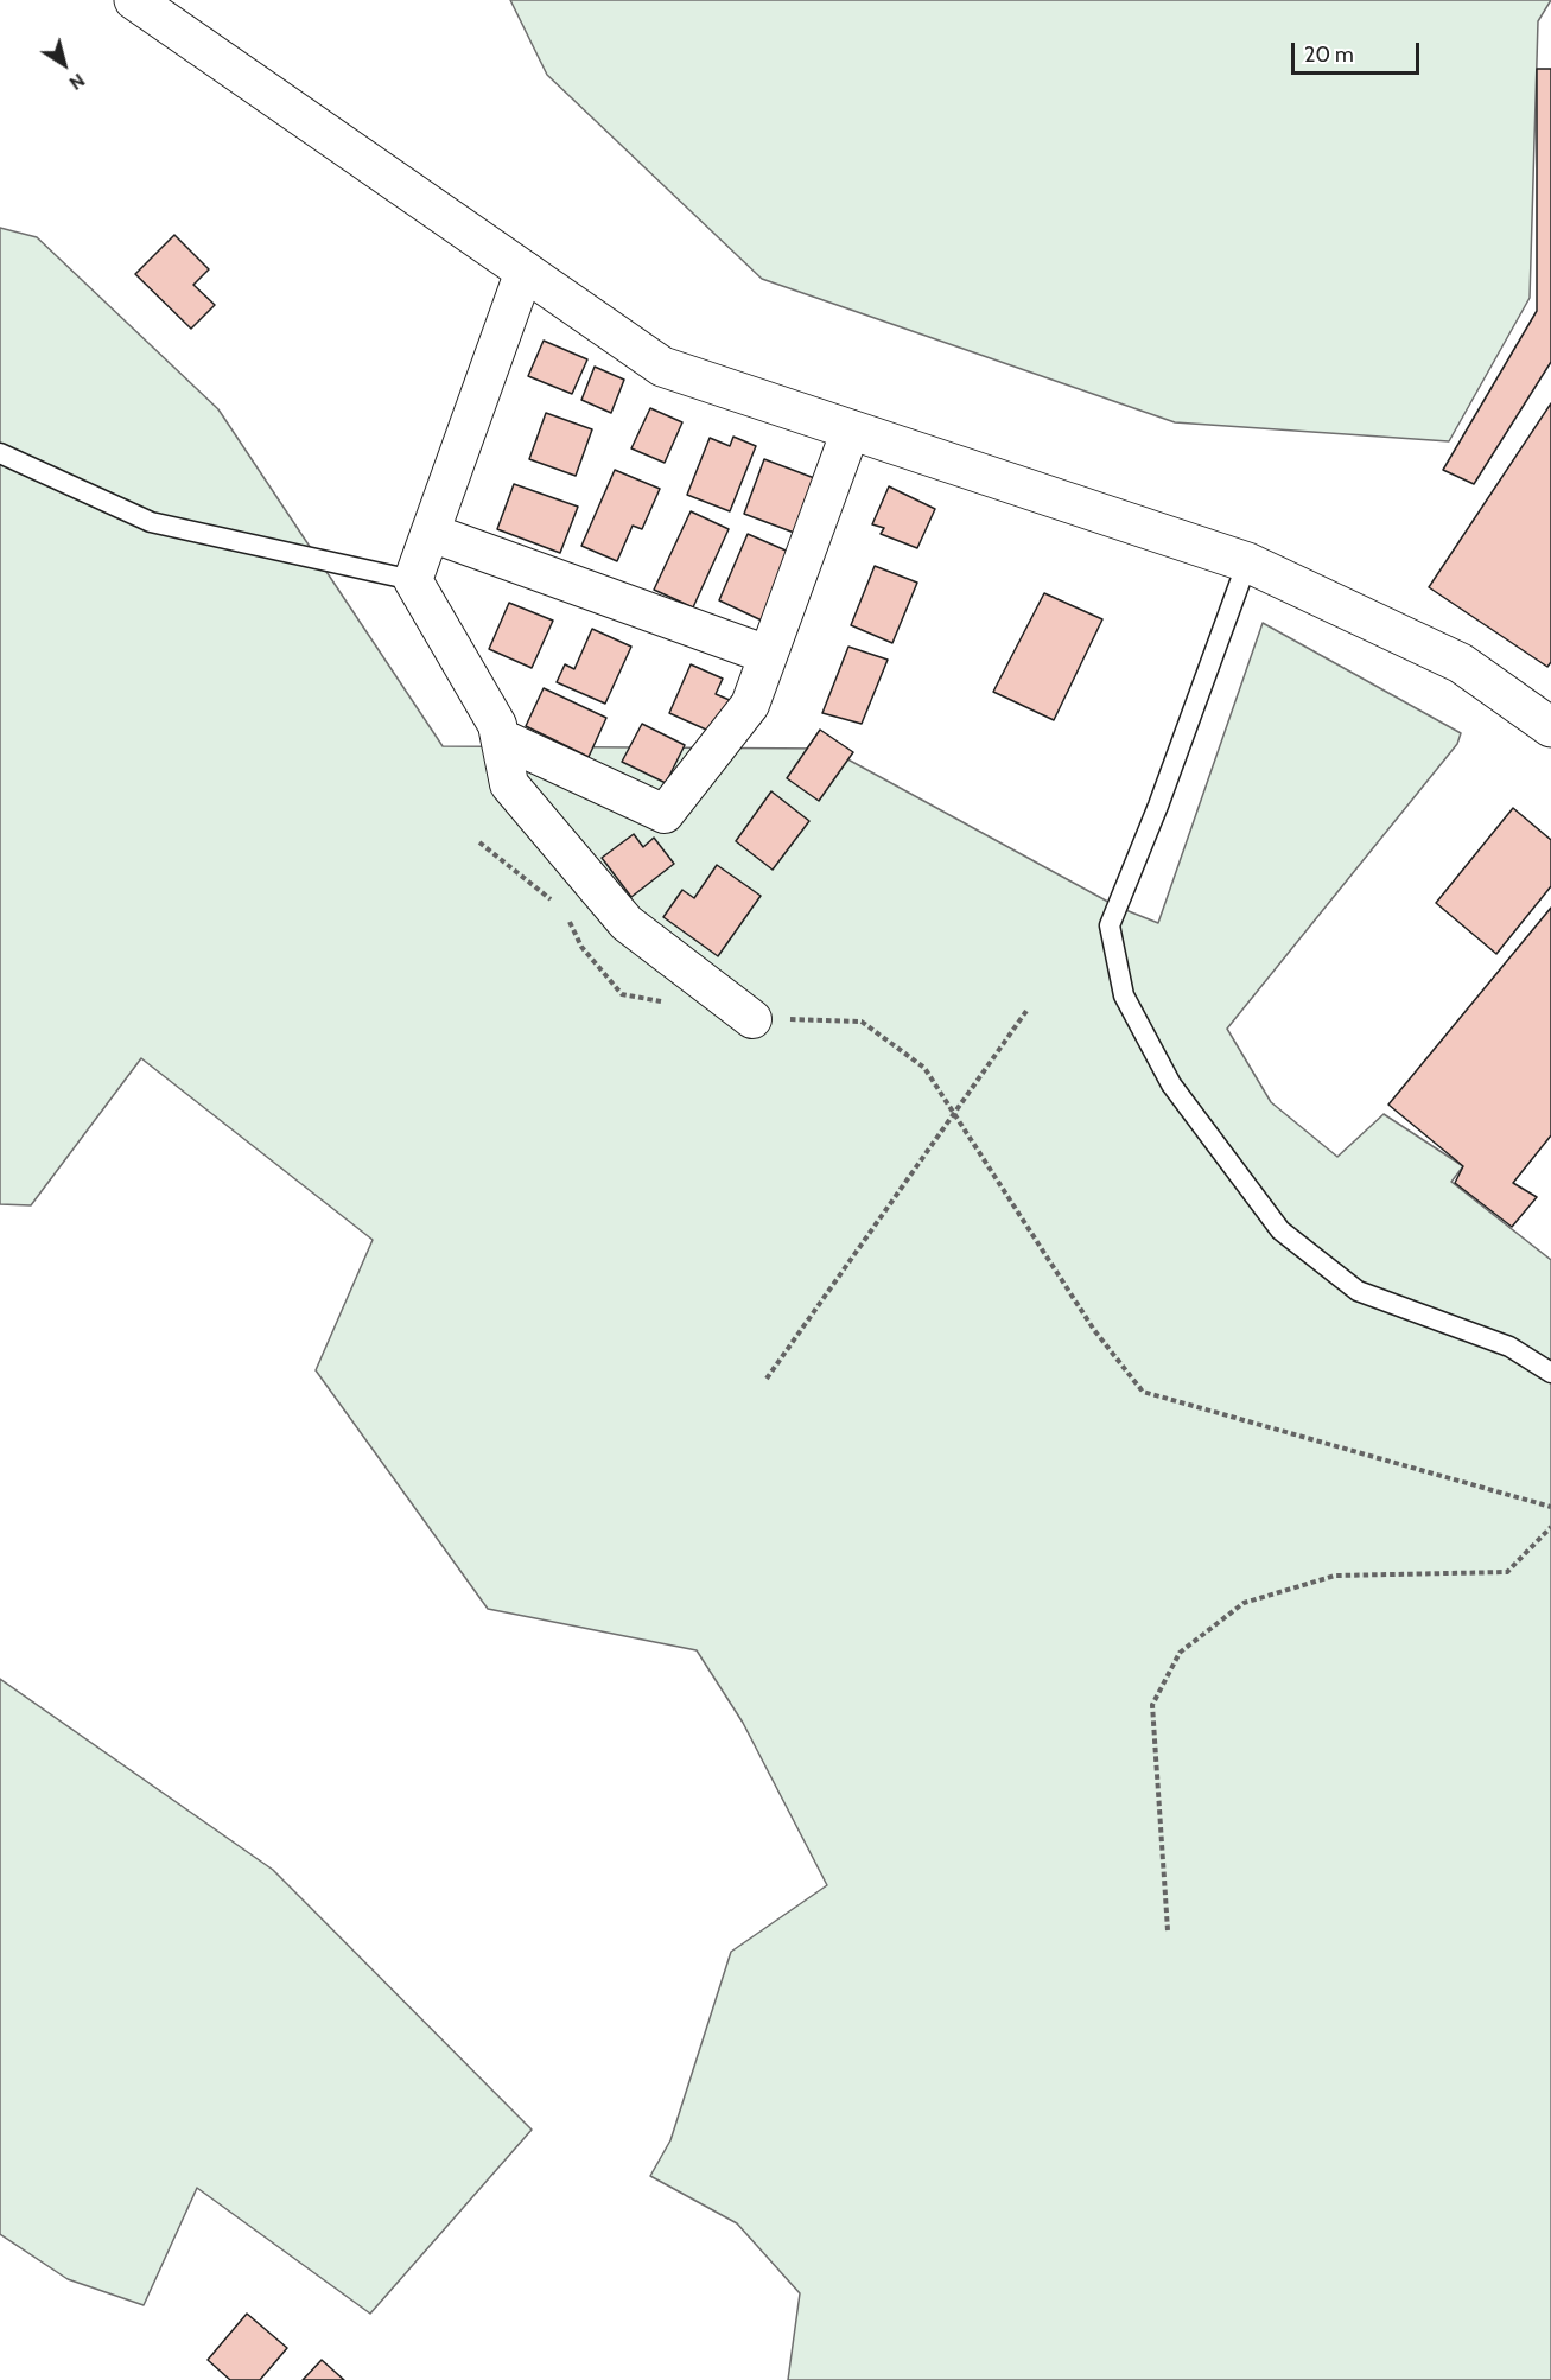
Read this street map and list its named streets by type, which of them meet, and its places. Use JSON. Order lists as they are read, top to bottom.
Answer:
{
  "scale_bar": "20 m",
  "north": "bottom right"
}
